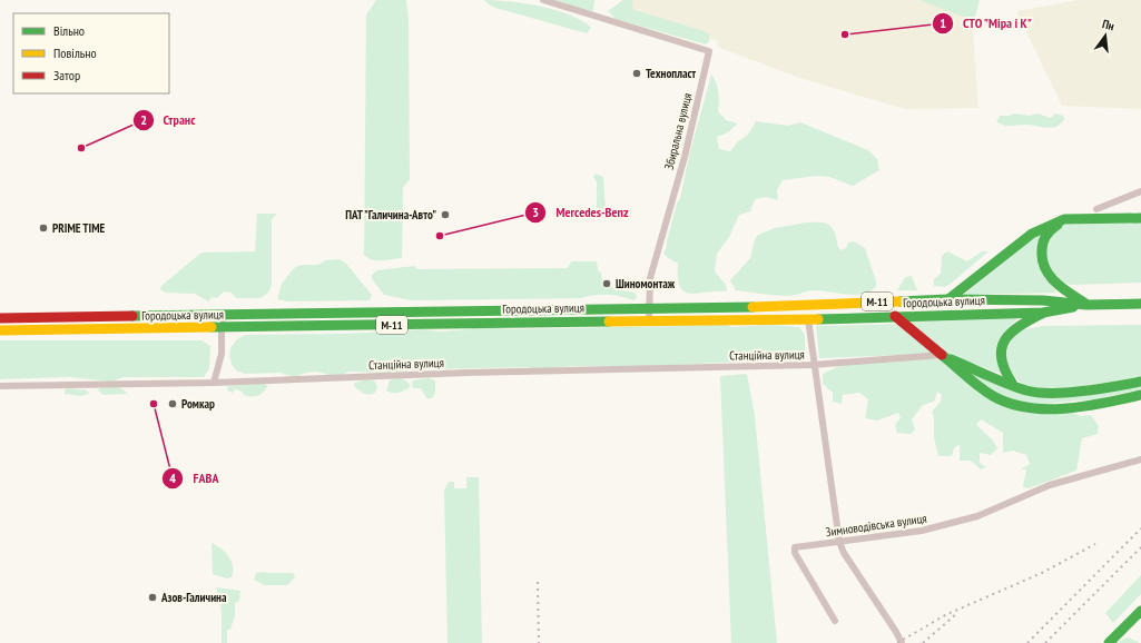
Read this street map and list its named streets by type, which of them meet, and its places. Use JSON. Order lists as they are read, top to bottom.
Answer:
{
  "streets": {
    "main road": ["М-11", "Городоцька вулиця"],
    "street": ["Збиральна вулиця", "Станційна вулиця", "Зимноводівська вулиця"]
  },
  "crossings": [
    ["Збиральна вулиця", "Городоцька вулиця"],
    ["Городоцька вулиця", "Станційна вулиця"],
    ["Станційна вулиця", "Зимноводівська вулиця"]
  ],
  "places": [
    "СТО \"Міра і К\"",
    "Технопласт",
    "Странс",
    "ПАТ \"Галичина-Авто\"",
    "PRIME TIME",
    "Mercedes-Benz",
    "Шиномонтаж",
    "FABA",
    "Ромкар",
    "Азов-Галичина"
  ],
  "legend": ["Вільно", "Повільно", "Затор"],
  "north": "top"
}
